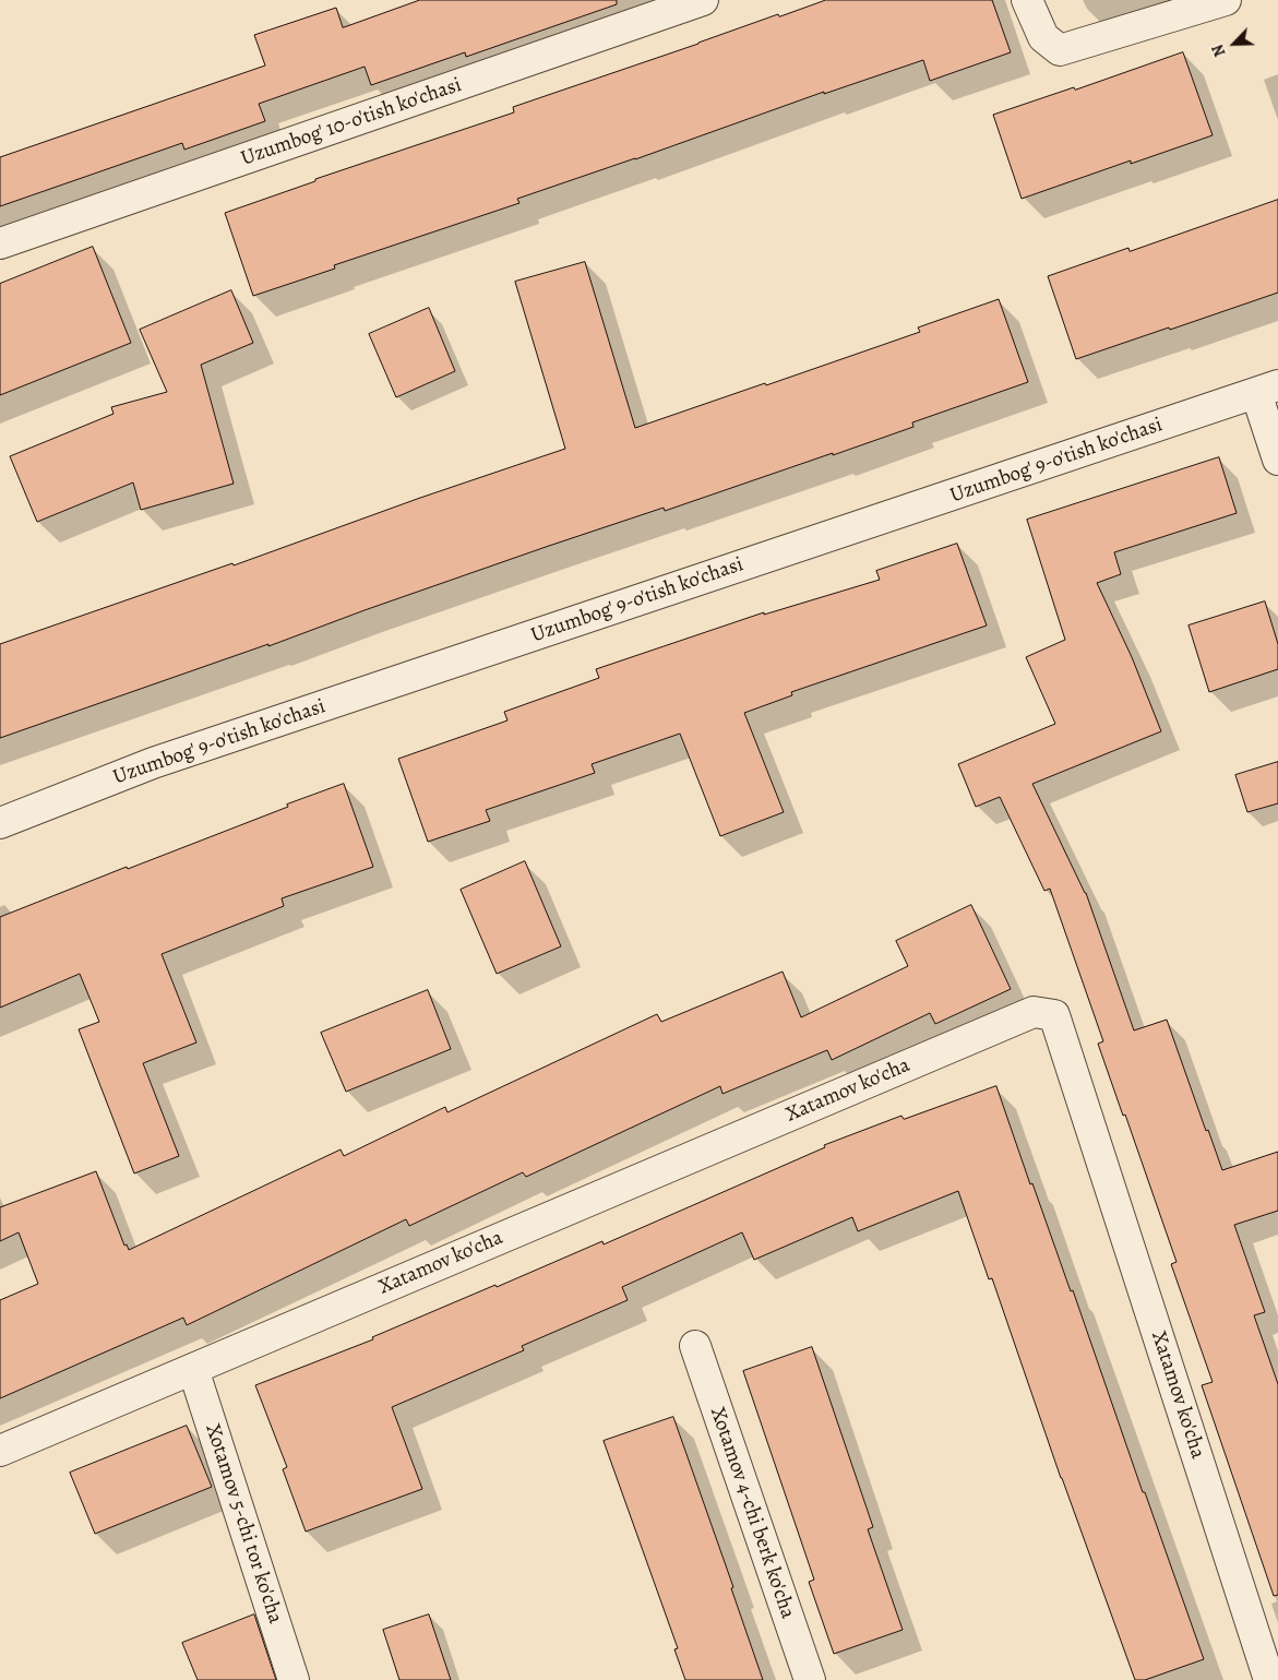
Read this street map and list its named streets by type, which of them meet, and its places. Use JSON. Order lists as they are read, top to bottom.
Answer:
{
  "streets": {
    "street": [
      "Uzumbog' 10-o'tish ko'chasi",
      "Uzumbog' 9-o'tish ko'chasi",
      "Xatamov ko'cha",
      "Xotamov 4-chi berk ko'cha",
      "Xotamov 5-chi tor ko'cha"
    ]
  },
  "crossings": [
    ["Xatamov ko'cha", "Xotamov 5-chi tor ko'cha"]
  ],
  "north": "bottom left"
}
